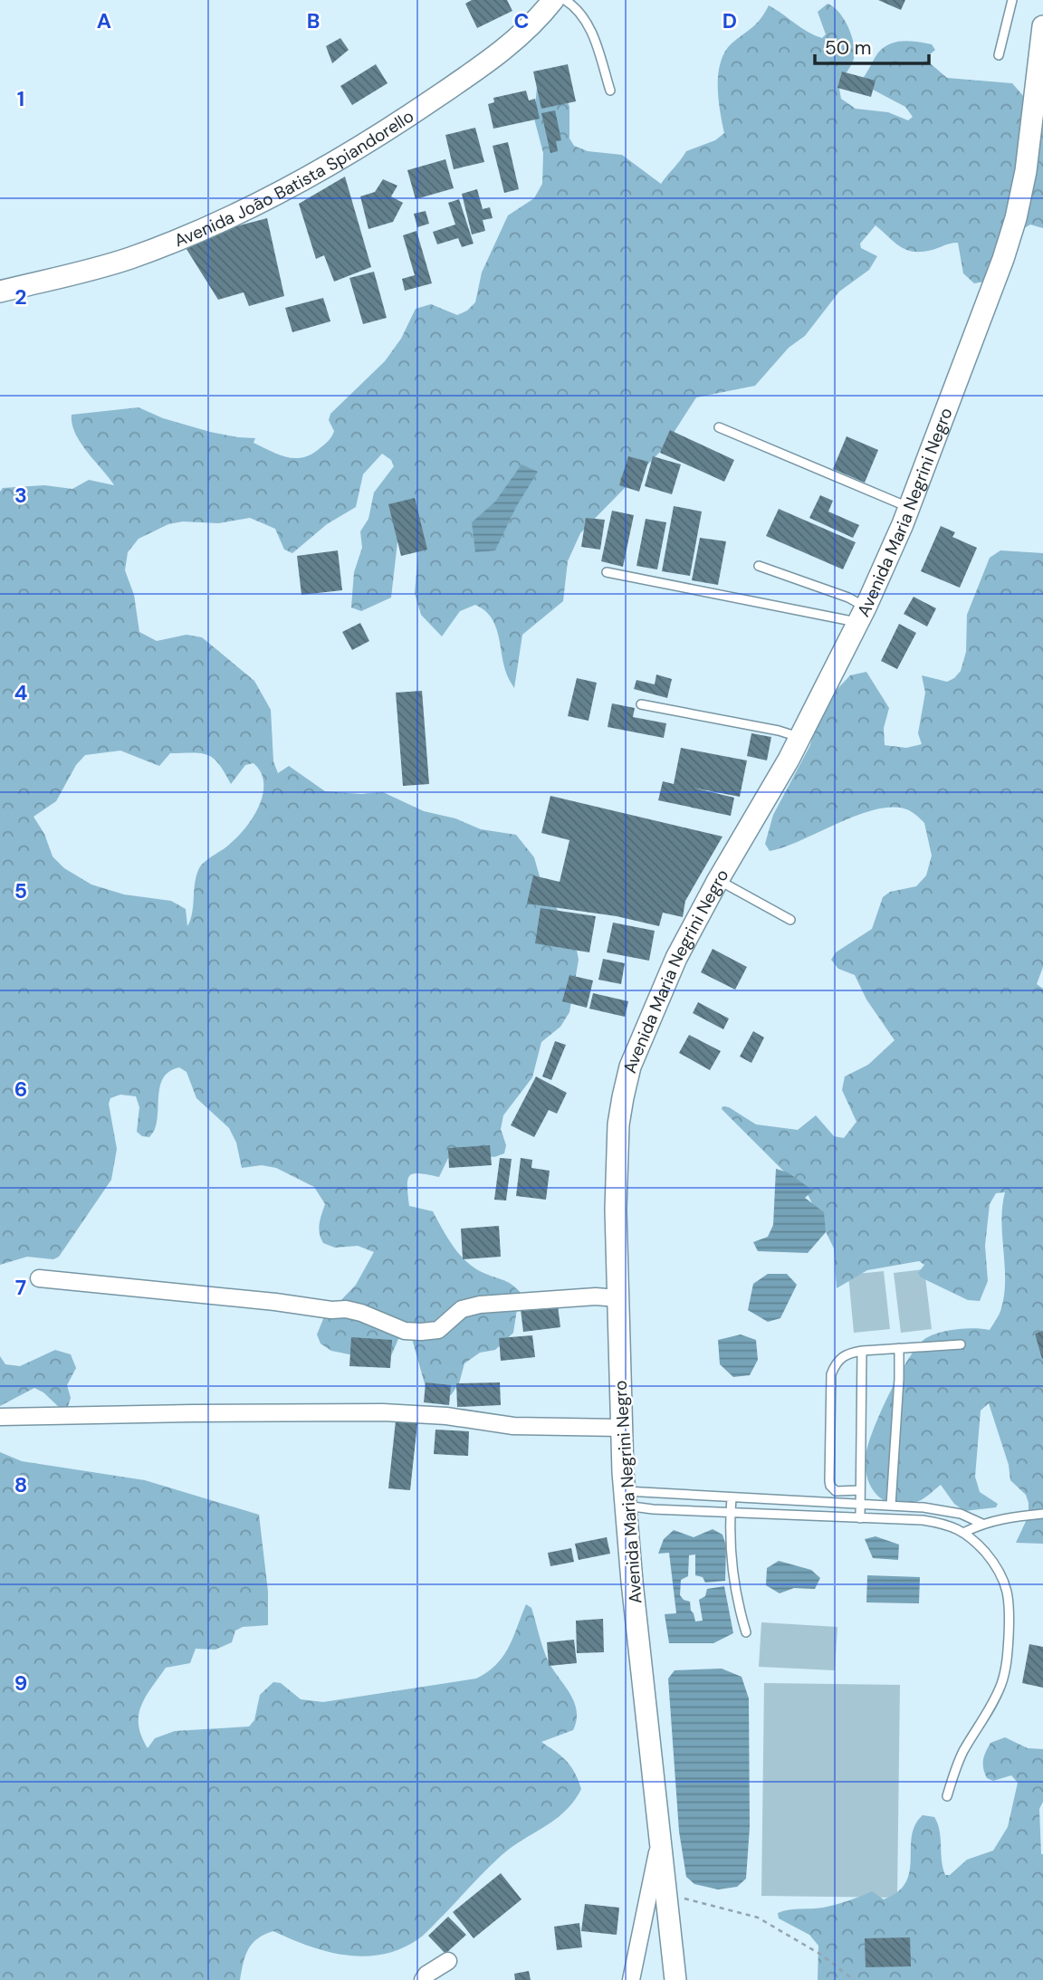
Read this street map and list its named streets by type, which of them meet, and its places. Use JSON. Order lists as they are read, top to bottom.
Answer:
{
  "streets": {
    "street": ["Avenida João Batista Spiandorello", "Avenida Maria Negrini Negro"]
  },
  "scale_bar": "50 m",
  "grid": {
    "columns": [
      "A",
      "B",
      "C",
      "D"
    ],
    "rows": [
      "1",
      "2",
      "3",
      "4",
      "5",
      "6",
      "7",
      "8",
      "9"
    ]
  }
}
